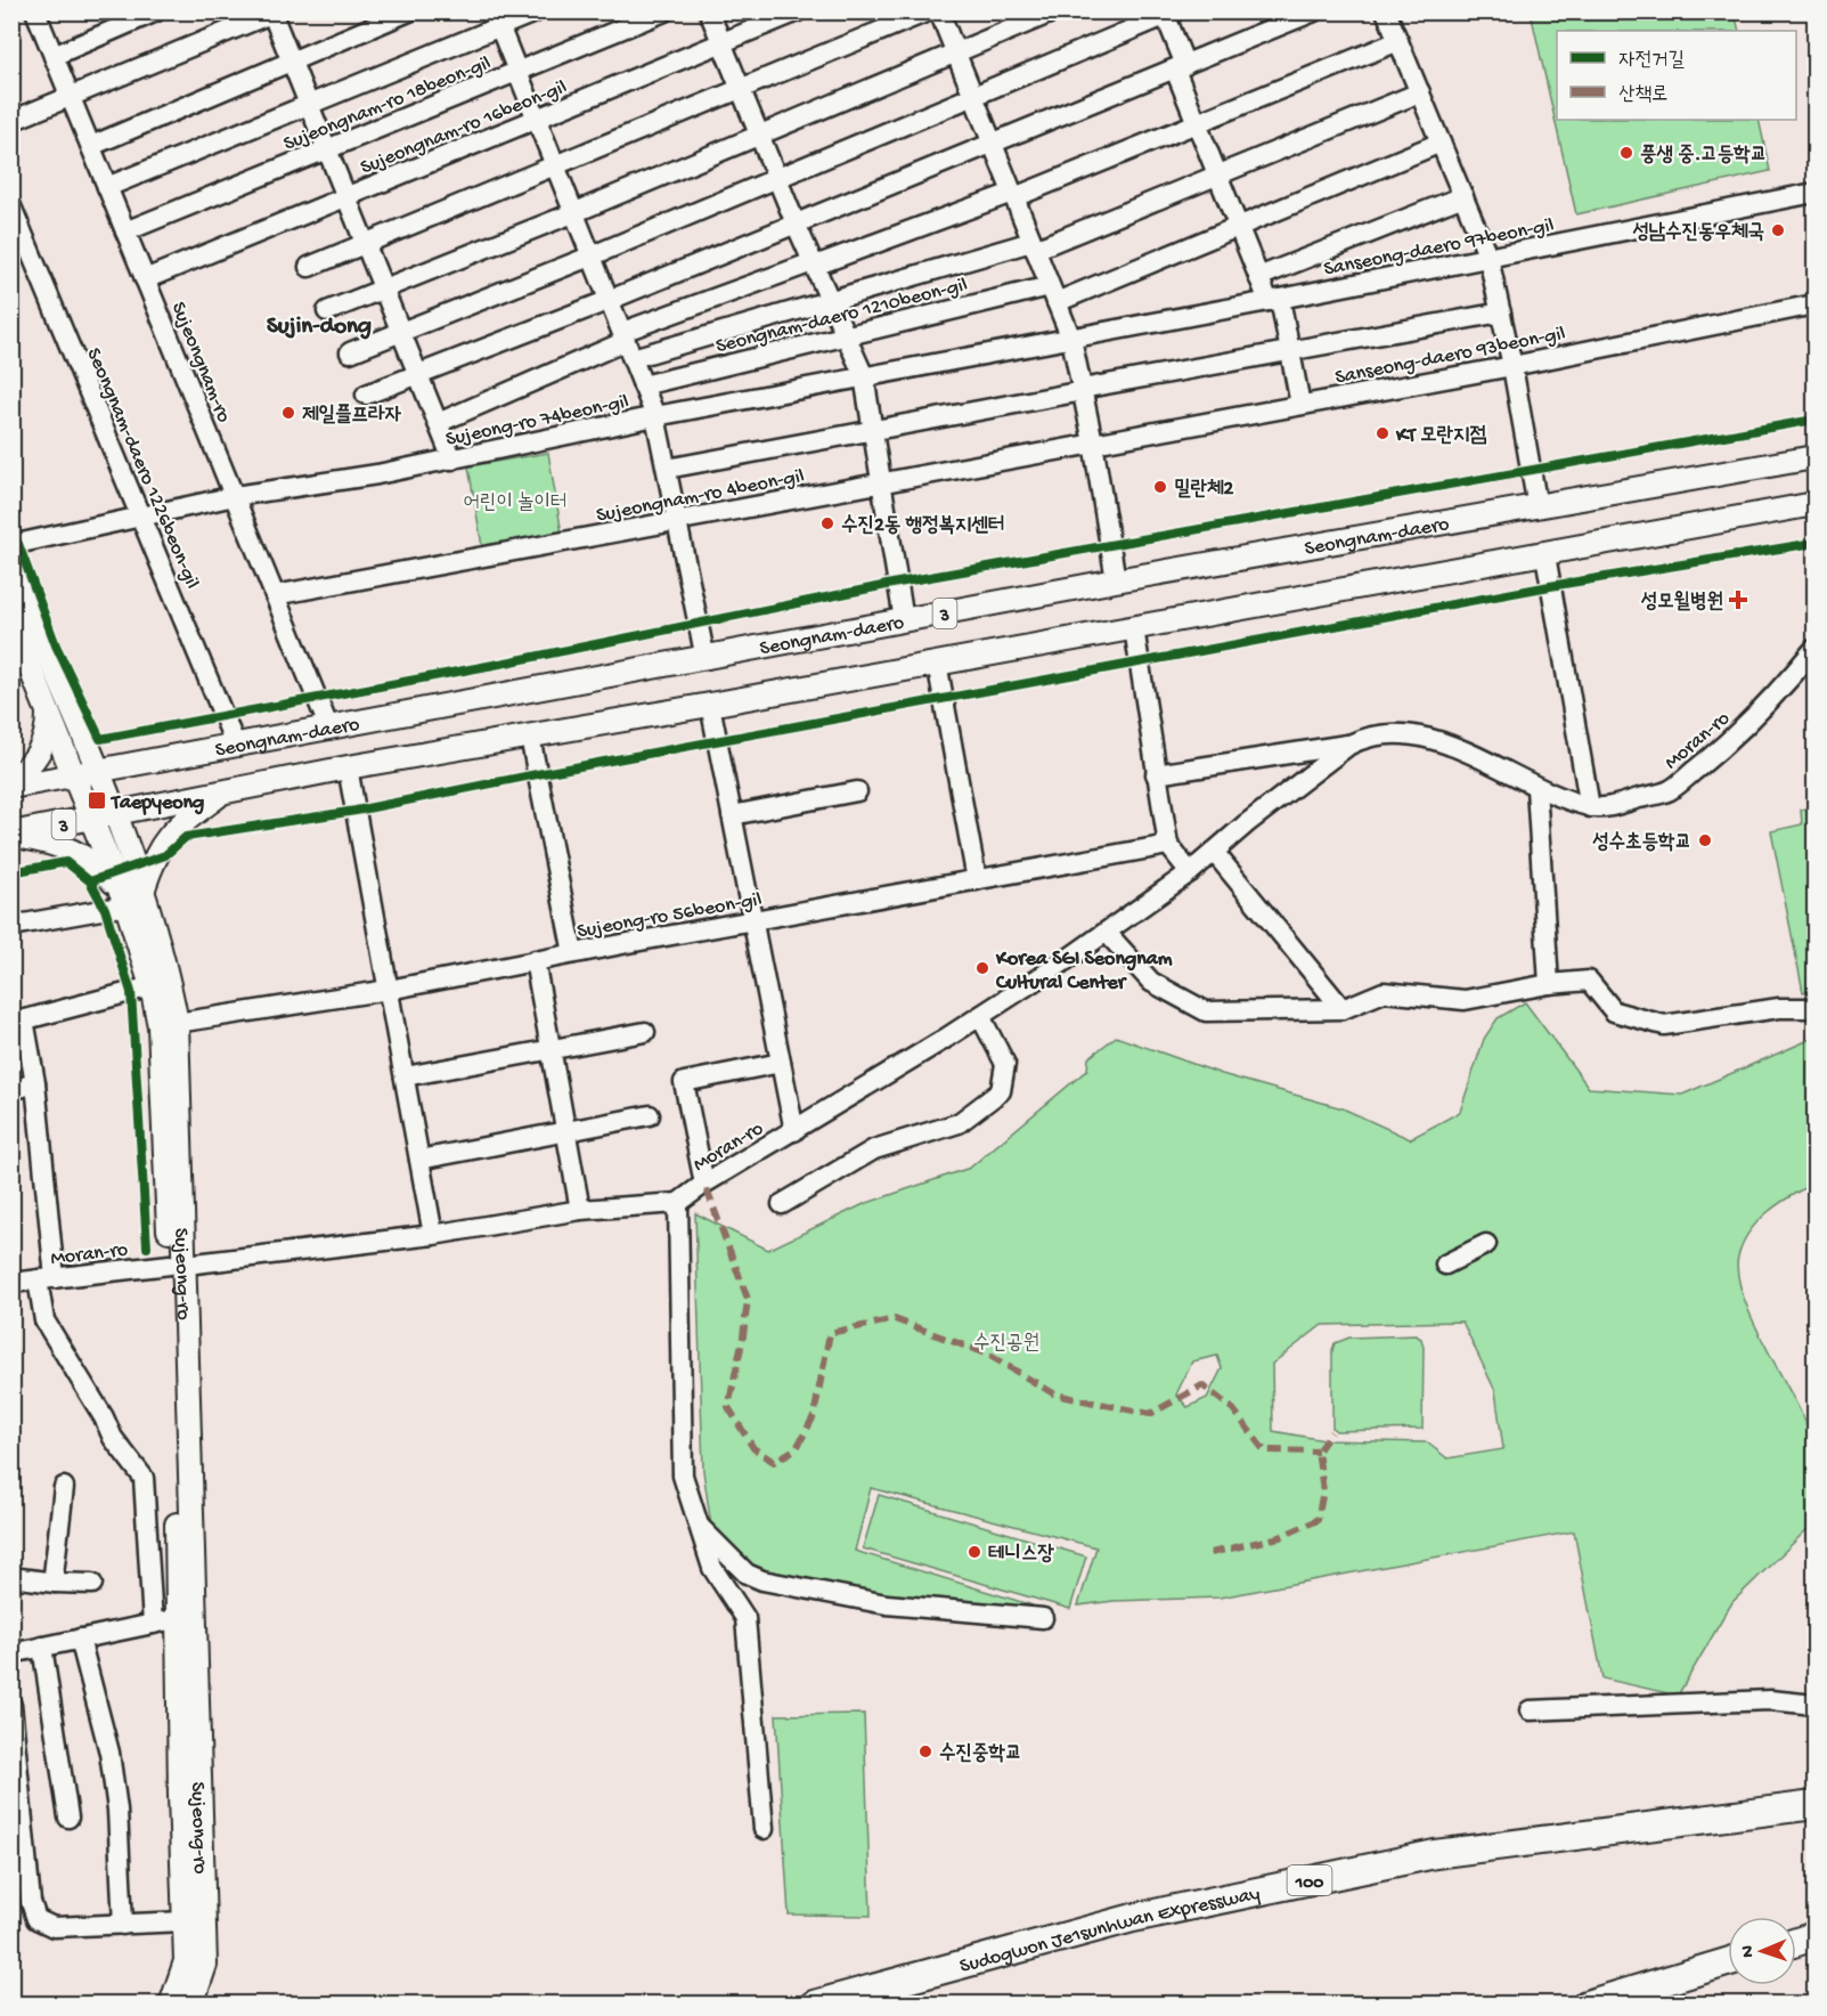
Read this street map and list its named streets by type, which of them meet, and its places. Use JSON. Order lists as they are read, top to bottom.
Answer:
{
  "streets": {
    "highway": ["100", "Sudogwon Je1sunhwan Expressway"],
    "main road": ["Seongnam-daero", "3", "Sujeong-ro"],
    "street": [
      "Sujeongnam-ro 18beon-gil",
      "Sujeongnam-ro 16beon-gil",
      "Sanseong-daero 97beon-gil",
      "Seongnam-daero 1210beon-gil",
      "Sanseong-daero 93beon-gil",
      "Sujeongnam-ro",
      "Sujeong-ro 74beon-gil",
      "Seongnam-daero 1226beon-gil",
      "Sujeongnam-ro 4beon-gil",
      "Moran-ro",
      "Sujeong-ro 56beon-gil"
    ]
  },
  "crossings": [
    ["Sujeongnam-ro 18beon-gil", "Sujeongnam-ro"],
    ["Sujeongnam-ro 16beon-gil", "Sujeongnam-ro"],
    ["Sanseong-daero 97beon-gil", "Sujeong-ro 74beon-gil"],
    ["Sanseong-daero 93beon-gil", "Sujeongnam-ro 4beon-gil"],
    ["Sujeongnam-ro", "Sujeong-ro 74beon-gil"],
    ["Sujeongnam-ro", "Sujeongnam-ro 4beon-gil"],
    ["Sujeongnam-ro", "Seongnam-daero"],
    ["Sujeong-ro 74beon-gil", "Seongnam-daero 1226beon-gil"],
    ["Seongnam-daero 1226beon-gil", "Seongnam-daero"],
    ["Seongnam-daero", "Sujeong-ro"],
    ["Moran-ro", "Sujeong-ro"],
    ["Sujeong-ro 56beon-gil", "Sujeong-ro"]
  ],
  "districts": ["Sujin-dong"],
  "parks": ["어린이 놀이터", "수진공원"],
  "places": {
    "other": [
      "풍생 중.고등학교",
      "성남수진동우체국",
      "제일플프라자",
      "KT 모란지점",
      "밀란체2",
      "수진2동 행정복지센터",
      "성수초등학교",
      "Korea SGI Seongnam Cultural Center",
      "테니스장",
      "수진중학교"
    ],
    "health": ["성모윌병원"],
    "transit": ["Taepyeong"]
  },
  "legend": ["자전거길", "산책로"],
  "north": "left"
}
